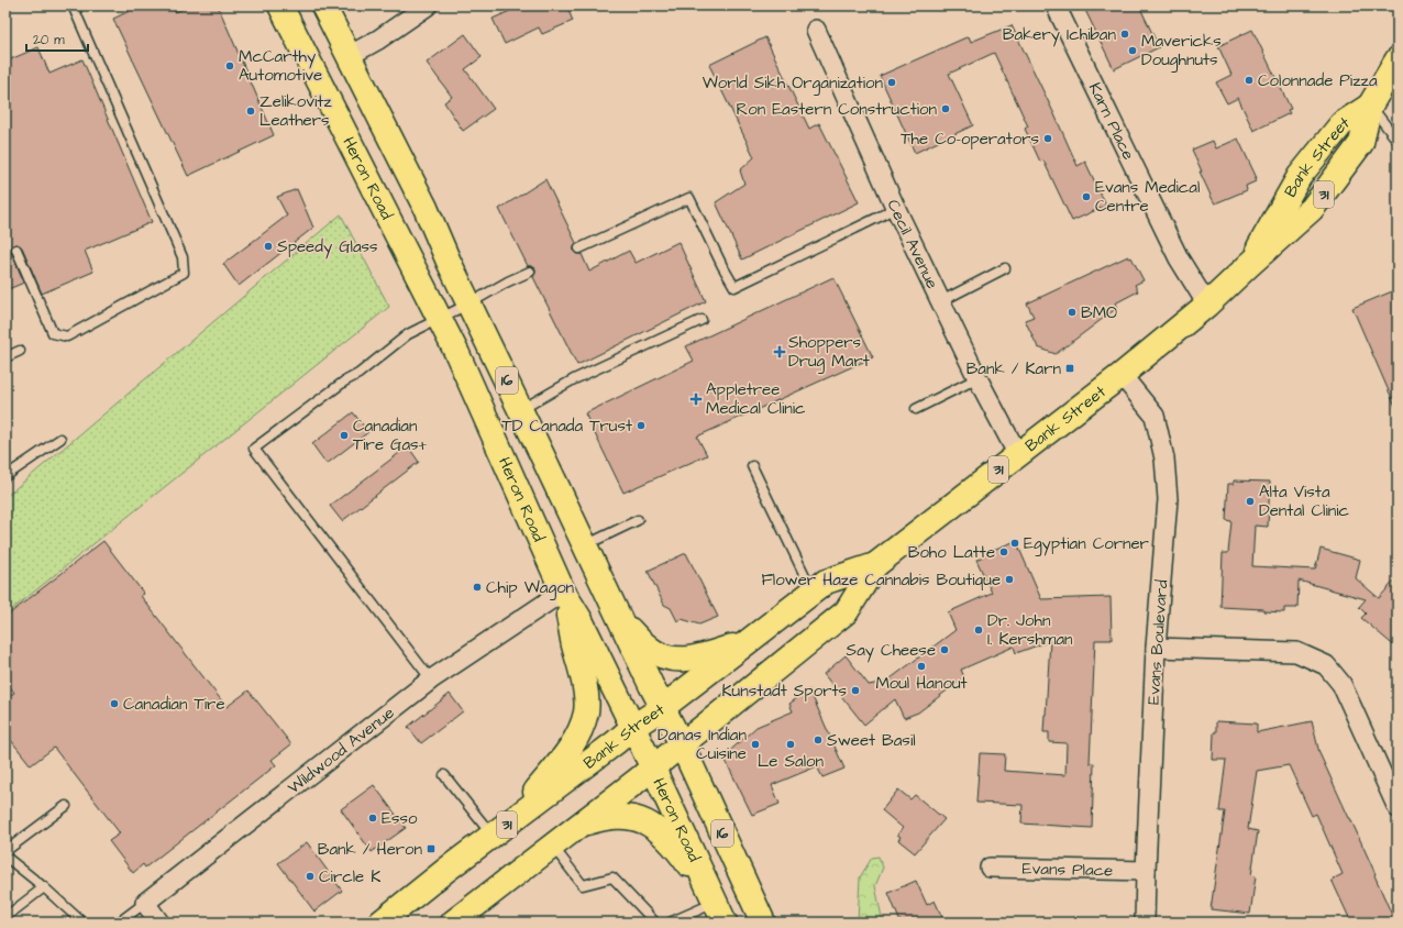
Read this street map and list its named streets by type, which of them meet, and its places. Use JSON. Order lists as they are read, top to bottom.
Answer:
{
  "streets": {
    "main road": [
      "Bank Street",
      "Heron Road",
      "31",
      "16"
    ],
    "street": [
      "Karn Place",
      "Cecil Avenue",
      "Evans Boulevard",
      "Wildwood Avenue",
      "Evans Place"
    ]
  },
  "crossings": [
    ["Karn Place", "Bank Street"],
    ["Bank Street", "Heron Road"],
    ["Bank Street", "Cecil Avenue"],
    ["Bank Street", "Evans Boulevard"],
    ["Heron Road", "Wildwood Avenue"],
    ["Evans Boulevard", "Evans Place"]
  ],
  "places": {
    "other": [
      "Bakery Ichiban",
      "Mavericks Doughnuts",
      "McCarthy Automotive",
      "Colonnade Pizza",
      "World Sikh Organization",
      "Ron Eastern Construction",
      "Zelikovitz Leathers",
      "The Co-operators",
      "Evans Medical Centre",
      "Speedy Glass",
      "BMO",
      "TD Canada Trust",
      "Canadian Tire Gas+",
      "Alta Vista Dental Clinic",
      "Egyptian Corner",
      "Boho Latte",
      "Flower Haze Cannabis Boutique",
      "Chip Wagon",
      "Dr. John I. Kershman",
      "Say Cheese",
      "Moul Hanout",
      "Kunstadt Sports",
      "Canadian Tire",
      "Sweet Basil",
      "Danas Indian Cuisine",
      "Le Salon",
      "Esso",
      "Circle K"
    ],
    "health": ["Shoppers Drug Mart", "Appletree Medical Clinic"],
    "transit": ["Bank / Karn", "Bank / Heron"]
  },
  "scale_bar": "20 m"
}
